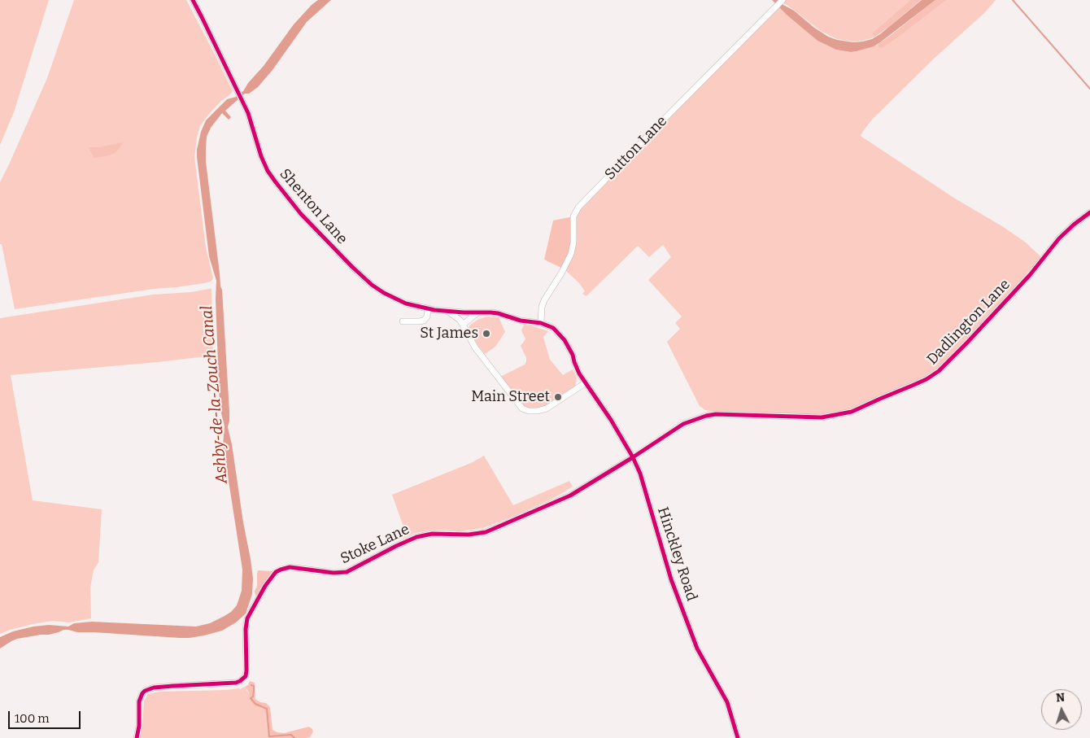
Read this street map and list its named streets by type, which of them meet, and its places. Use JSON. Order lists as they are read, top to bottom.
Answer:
{
  "streets": {
    "street": [
      "Sutton Lane",
      "Shenton Lane",
      "Dadlington Lane",
      "Stoke Lane",
      "Hinckley Road"
    ]
  },
  "crossings": [
    ["Dadlington Lane", "Stoke Lane"],
    ["Dadlington Lane", "Hinckley Road"],
    ["Stoke Lane", "Hinckley Road"]
  ],
  "water": ["Ashby-de-la-Zouch Canal"],
  "places": ["St James", "Main Street"],
  "scale_bar": "100 m",
  "north": "top"
}
